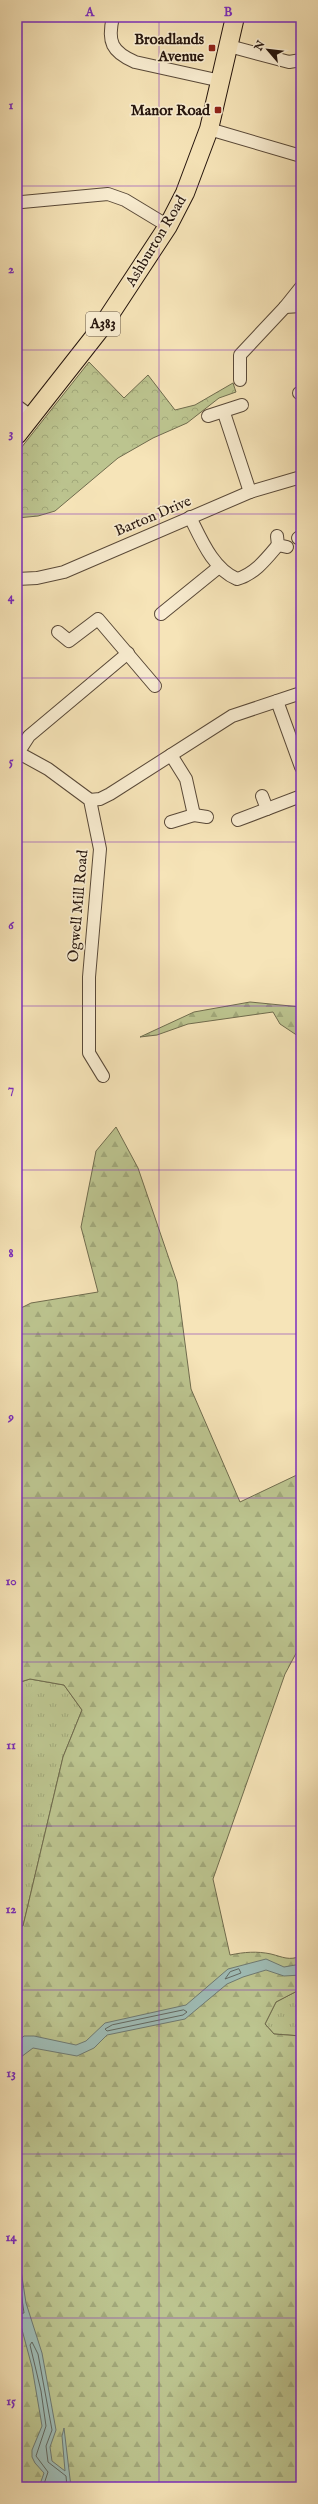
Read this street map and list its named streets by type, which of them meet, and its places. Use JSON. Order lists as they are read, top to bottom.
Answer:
{
  "streets": {
    "main road": ["Ashburton Road", "A383"],
    "street": ["Barton Drive", "Ogwell Mill Road"]
  },
  "places": {
    "transit": ["Broadlands Avenue", "Manor Road"]
  },
  "north": "top left",
  "grid": {
    "columns": ["A", "B"],
    "rows": [
      "1",
      "2",
      "3",
      "4",
      "5",
      "6",
      "7",
      "8",
      "9",
      "10",
      "11",
      "12",
      "13",
      "14",
      "15"
    ]
  }
}
